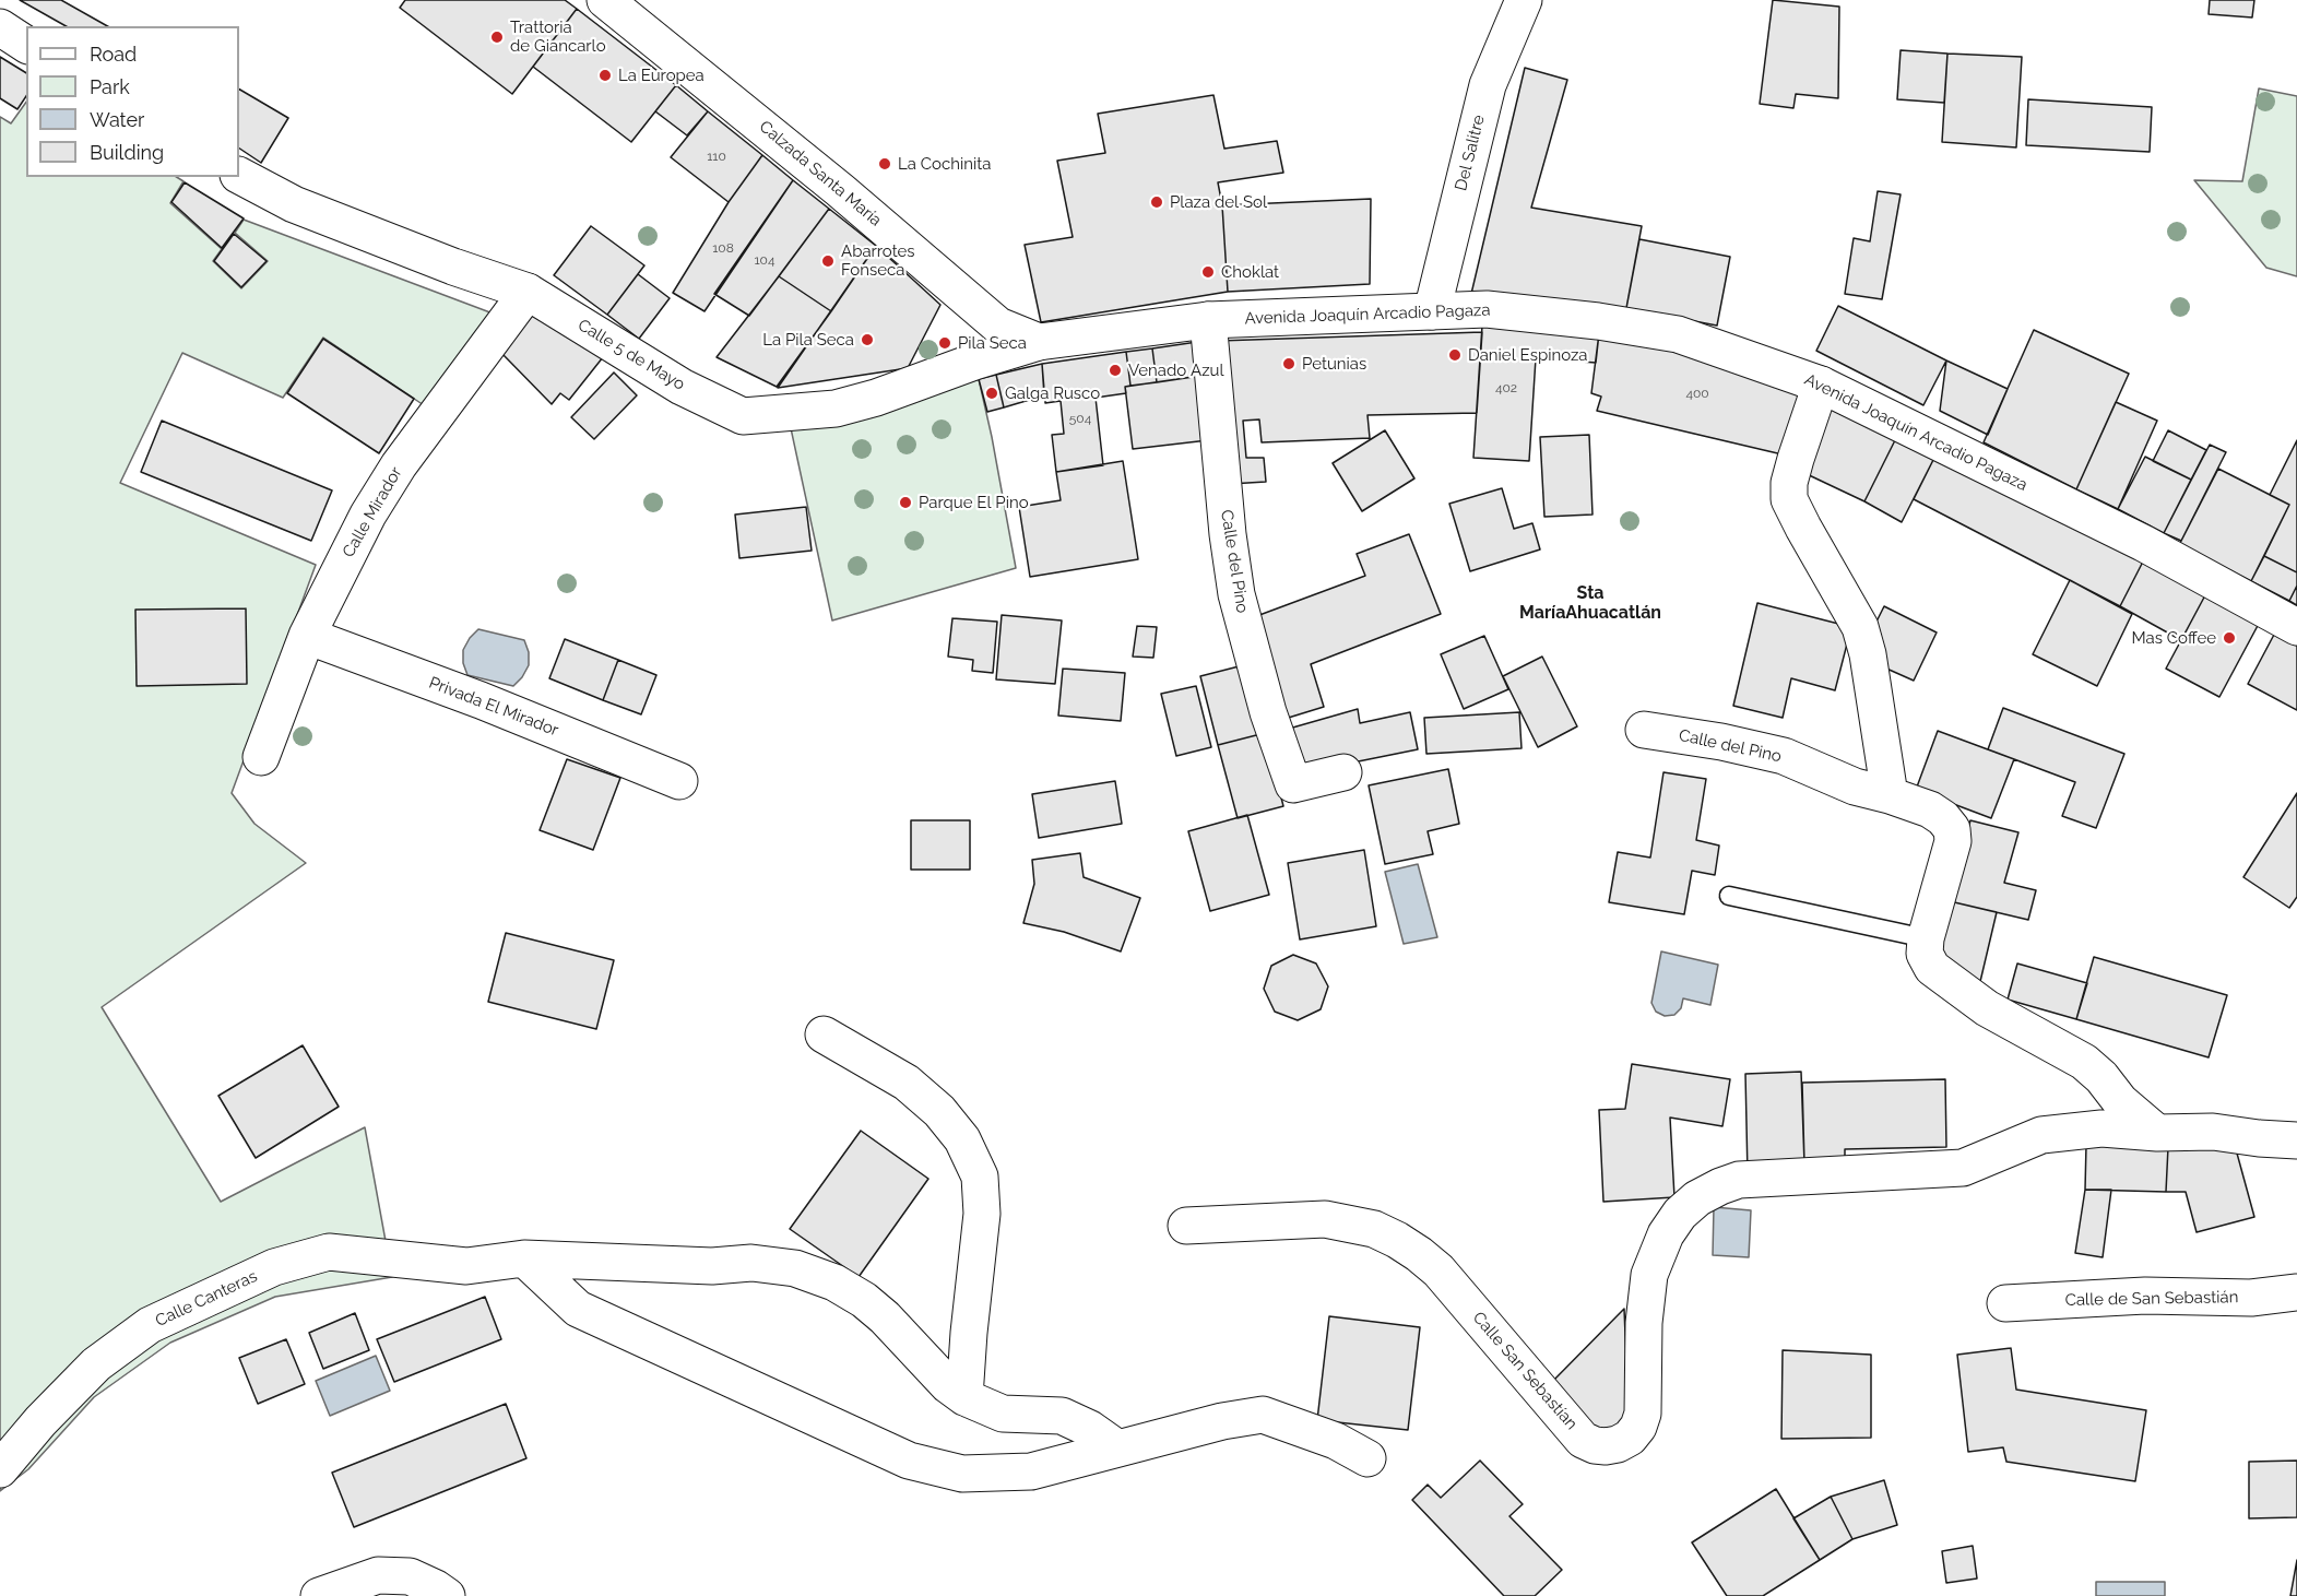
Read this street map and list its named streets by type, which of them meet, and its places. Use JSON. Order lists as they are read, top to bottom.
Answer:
{
  "streets": {
    "street": [
      "Del Salitre",
      "Calzada Santa María",
      "Avenida Joaquín Arcadio Pagaza",
      "Calle 5 de Mayo",
      "Calle Mirador",
      "Calle del Pino",
      "Privada El Mirador",
      "Calle Canteras",
      "Calle de San Sebastián",
      "Calle San Sebastían"
    ]
  },
  "crossings": [
    ["Del Salitre", "Avenida Joaquín Arcadio Pagaza"],
    ["Calzada Santa María", "Avenida Joaquín Arcadio Pagaza"],
    ["Calzada Santa María", "Calle 5 de Mayo"],
    ["Avenida Joaquín Arcadio Pagaza", "Calle 5 de Mayo"],
    ["Avenida Joaquín Arcadio Pagaza", "Calle del Pino"],
    ["Calle 5 de Mayo", "Calle Mirador"],
    ["Calle Mirador", "Privada El Mirador"]
  ],
  "districts": ["Sta MaríaAhuacatlán"],
  "places": [
    "Trattoria de Giancarlo",
    "La Europea",
    "La Cochinita",
    "Plaza del Sol",
    "Abarrotes Fonseca",
    "Choklat",
    "La Pila Seca",
    "Pila Seca",
    "Daniel Espinoza",
    "Petunias",
    "Venado Azul",
    "Galga Rusco",
    "Parque El Pino",
    "Mas Coffee"
  ],
  "house_numbers": [
    "110",
    "108",
    "104",
    "402",
    "400",
    "504"
  ],
  "legend": [
    "Road",
    "Park",
    "Water",
    "Building"
  ]
}
